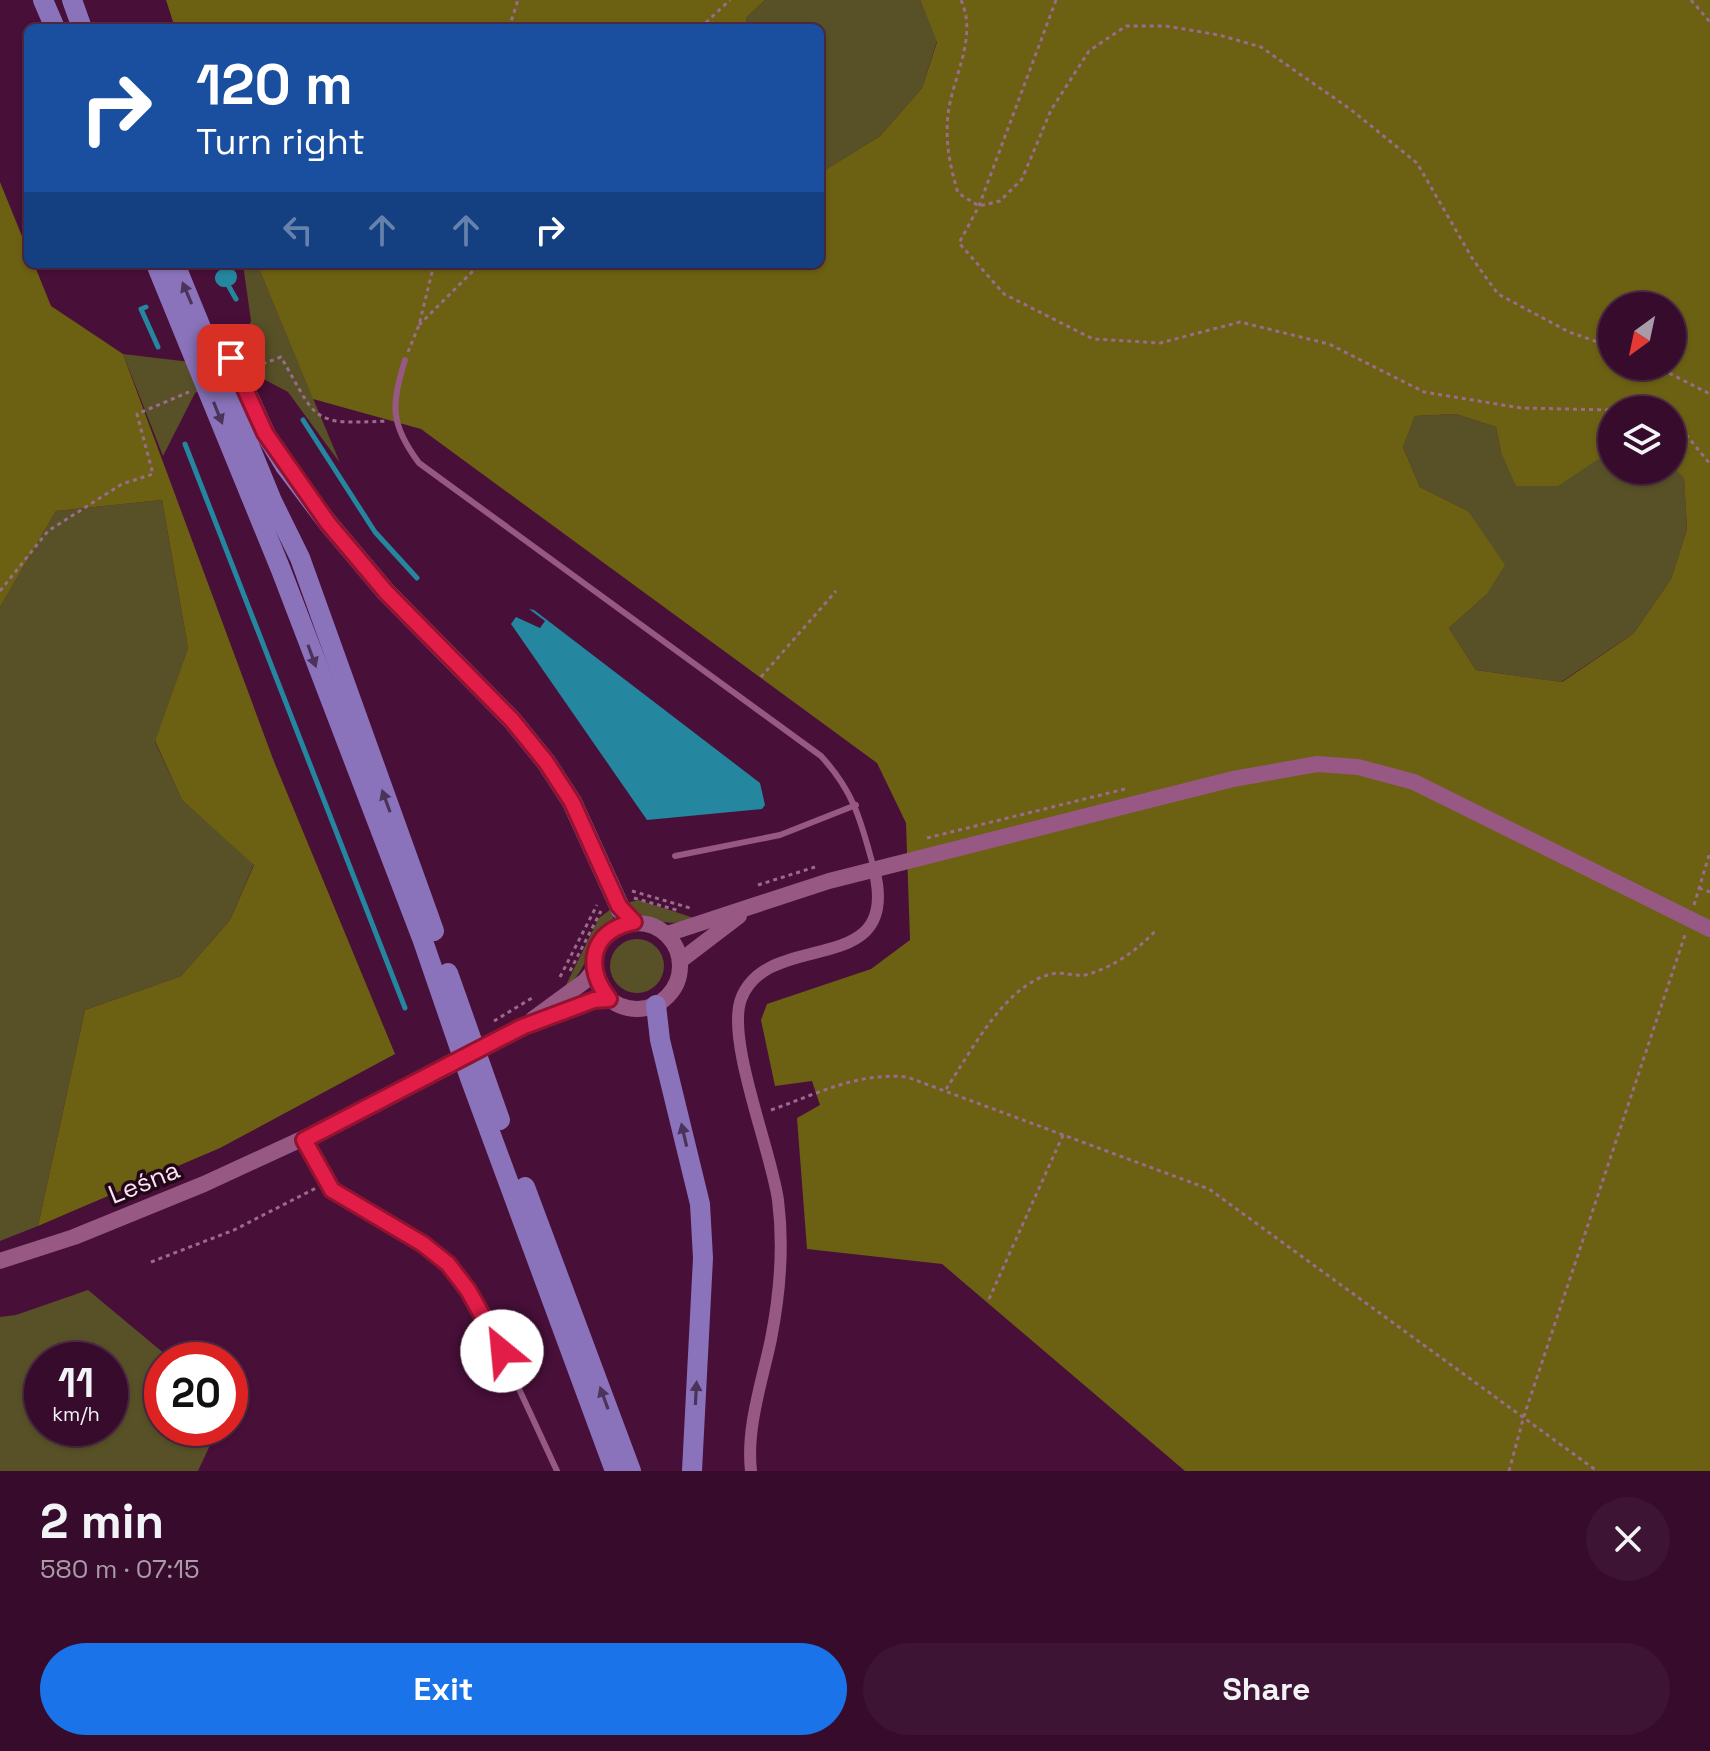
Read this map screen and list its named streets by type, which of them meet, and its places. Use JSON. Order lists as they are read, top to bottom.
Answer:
{
  "streets": {
    "street": ["Leśna"]
  },
  "north": "bottom left",
  "page": {
    "turn": ["120 m", "Turn right"],
    "speed": "11 km/h",
    "limit": "20",
    "heading": ["2 min", "580 m · 07:15"],
    "buttons": ["Exit", "Share"]
  }
}
